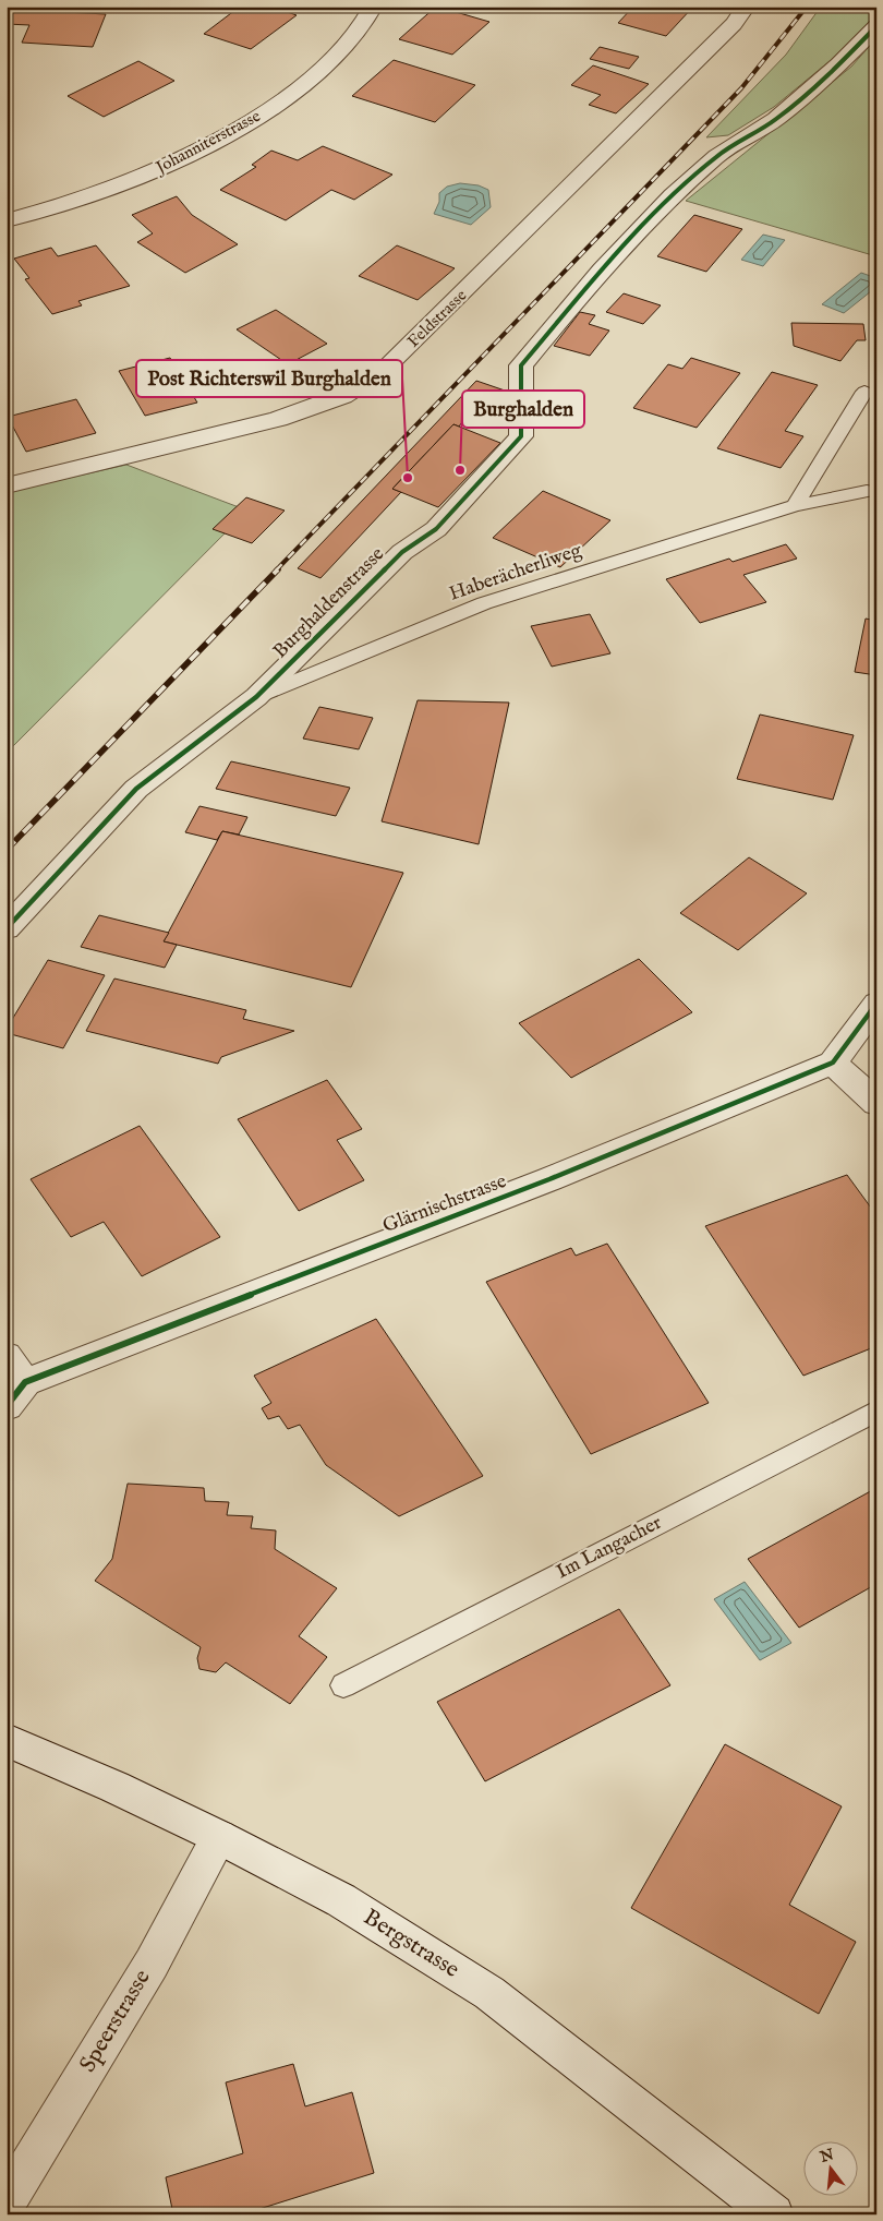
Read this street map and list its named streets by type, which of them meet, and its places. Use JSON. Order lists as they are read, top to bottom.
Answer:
{
  "streets": {
    "street": [
      "Johanniterstrasse",
      "Feldstrasse",
      "Burghaldenstrasse",
      "Glärnischstrasse",
      "Bergstrasse",
      "Speerstrasse"
    ],
    "lane": ["Haberächerliweg", "Im Langacher"]
  },
  "crossings": [
    ["Haberächerliweg", "Burghaldenstrasse"],
    ["Bergstrasse", "Speerstrasse"]
  ],
  "places": ["Burghalden", "Post Richterswil Burghalden"],
  "north": "top"
}
